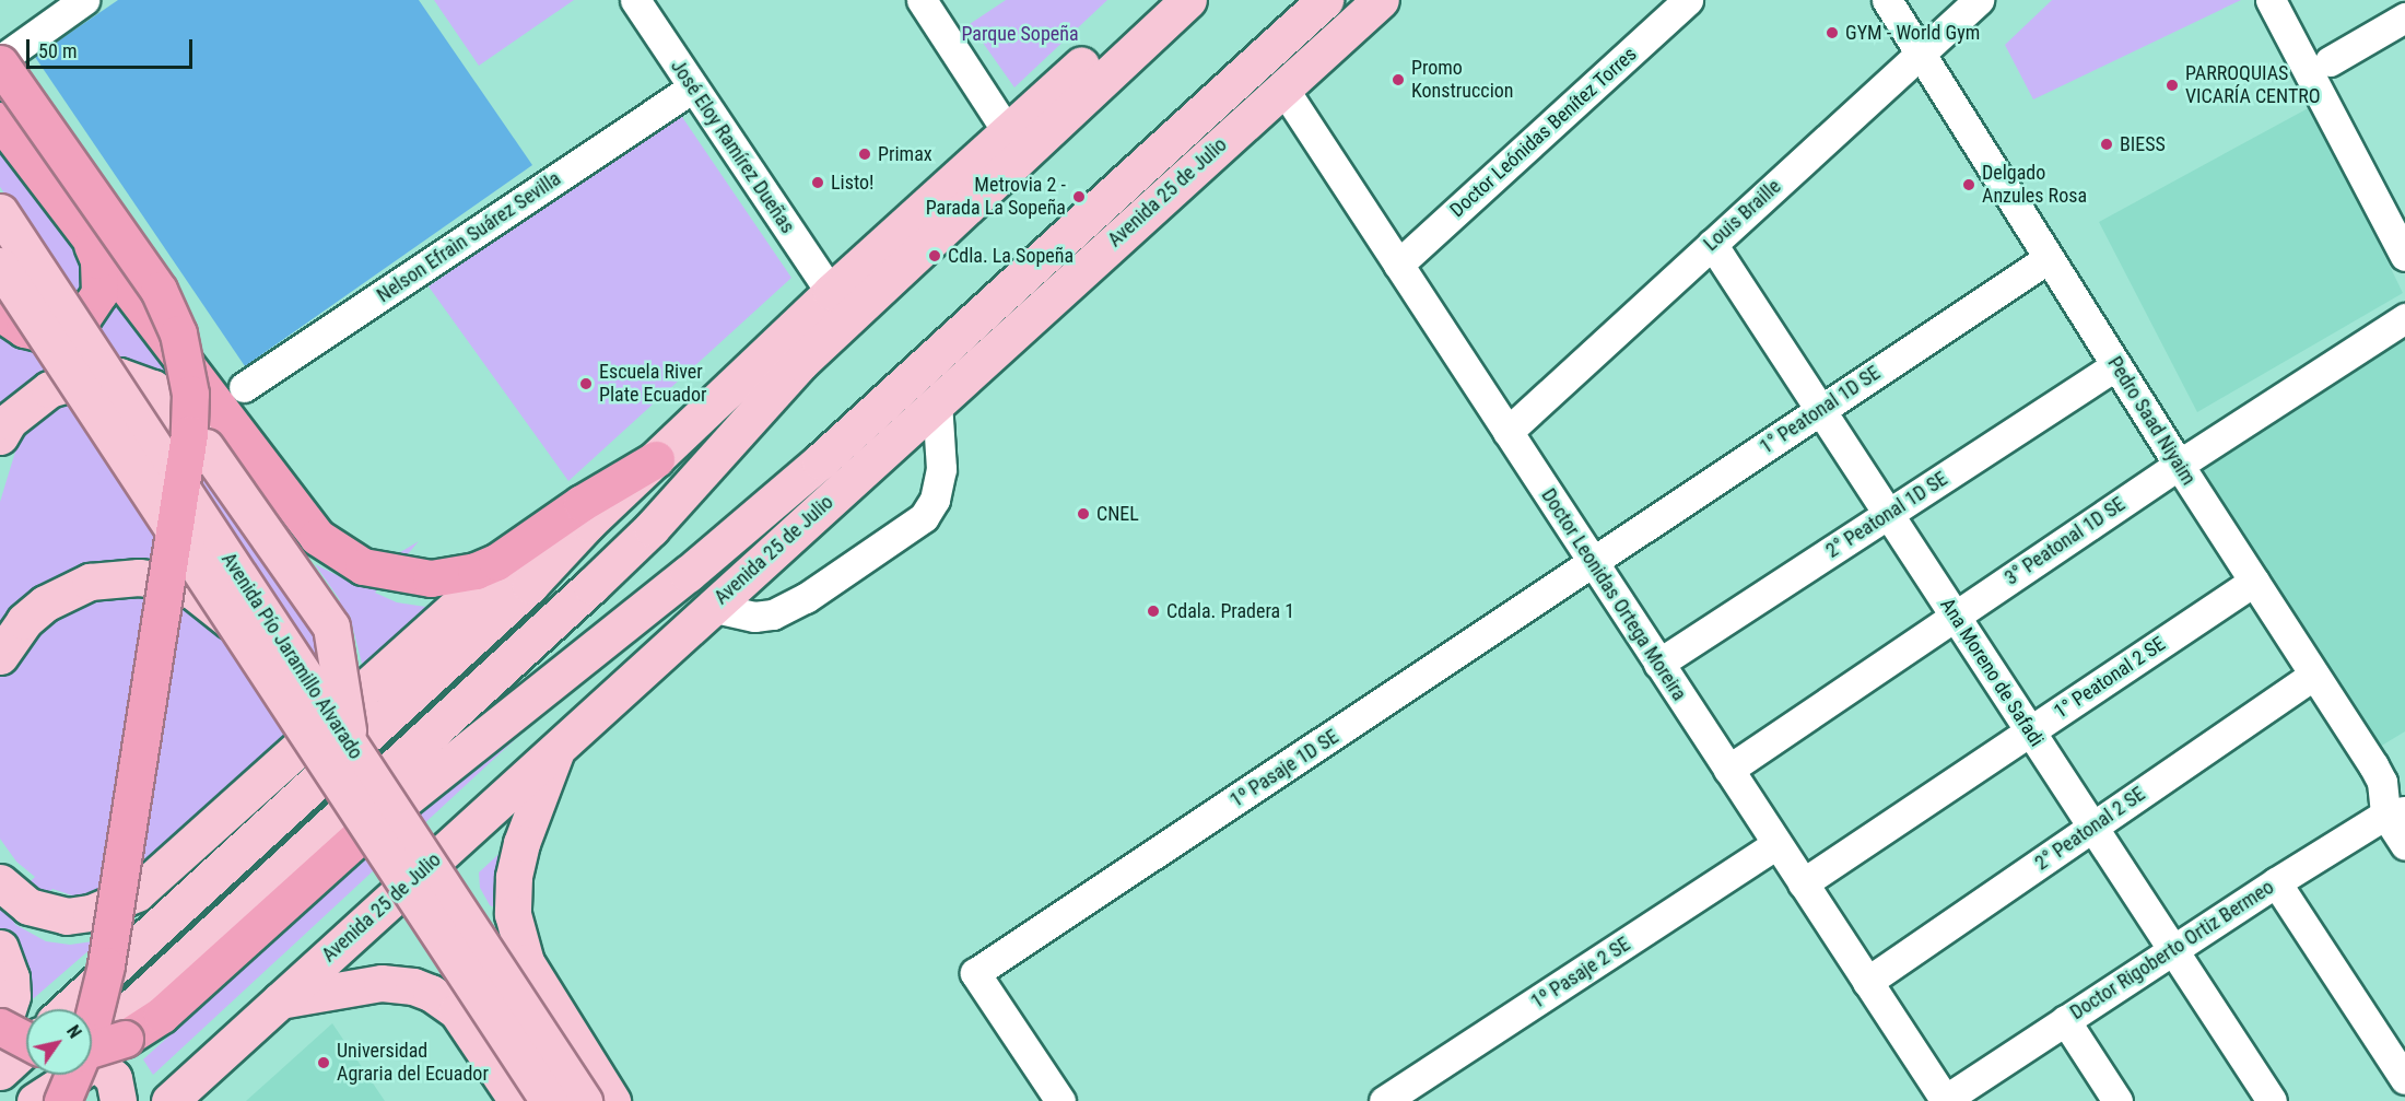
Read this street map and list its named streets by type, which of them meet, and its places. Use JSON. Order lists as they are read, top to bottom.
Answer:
{
  "streets": {
    "main road": ["Avenida 25 de Julio", "Avenida Pío Jaramillo Alvarado"],
    "street": [
      "Doctor Leónidas Benítez Torres",
      "José Eloy Ramírez Dueñas",
      "Louis Braille",
      "Nelson Efraìn Suárez Sevilla",
      "1° Peatonal 1D SE",
      "Pedro Saad Niyaim",
      "2° Peatonal 1D SE",
      "3° Peatonal 1D SE",
      "Doctor Leonidas Ortega Moreira",
      "Ana Moreno de Safadi",
      "1° Peatonal 2 SE",
      "1º Pasaje 1D SE",
      "2° Peatonal 2 SE",
      "Doctor Rigoberto Ortiz Bermeo",
      "1º Pasaje 2 SE"
    ]
  },
  "crossings": [
    ["Doctor Leónidas Benítez Torres", "Doctor Leonidas Ortega Moreira"],
    ["José Eloy Ramírez Dueñas", "Nelson Efraìn Suárez Sevilla"],
    ["Avenida 25 de Julio", "Doctor Leonidas Ortega Moreira"],
    ["Louis Braille", "Pedro Saad Niyaim"],
    ["Louis Braille", "Doctor Leonidas Ortega Moreira"],
    ["Louis Braille", "Ana Moreno de Safadi"],
    ["1° Peatonal 1D SE", "Pedro Saad Niyaim"],
    ["1° Peatonal 1D SE", "Doctor Leonidas Ortega Moreira"],
    ["1° Peatonal 1D SE", "Ana Moreno de Safadi"],
    ["1° Peatonal 1D SE", "1º Pasaje 1D SE"],
    ["Pedro Saad Niyaim", "2° Peatonal 1D SE"],
    ["Pedro Saad Niyaim", "3° Peatonal 1D SE"],
    ["Pedro Saad Niyaim", "1° Peatonal 2 SE"],
    ["Pedro Saad Niyaim", "2° Peatonal 2 SE"],
    ["Pedro Saad Niyaim", "Doctor Rigoberto Ortiz Bermeo"],
    ["2° Peatonal 1D SE", "Doctor Leonidas Ortega Moreira"],
    ["2° Peatonal 1D SE", "Ana Moreno de Safadi"],
    ["3° Peatonal 1D SE", "Doctor Leonidas Ortega Moreira"],
    ["3° Peatonal 1D SE", "Ana Moreno de Safadi"],
    ["Doctor Leonidas Ortega Moreira", "1° Peatonal 2 SE"],
    ["Doctor Leonidas Ortega Moreira", "1º Pasaje 1D SE"],
    ["Doctor Leonidas Ortega Moreira", "2° Peatonal 2 SE"],
    ["Doctor Leonidas Ortega Moreira", "Doctor Rigoberto Ortiz Bermeo"],
    ["Doctor Leonidas Ortega Moreira", "1º Pasaje 2 SE"],
    ["Ana Moreno de Safadi", "1° Peatonal 2 SE"],
    ["Ana Moreno de Safadi", "2° Peatonal 2 SE"],
    ["Ana Moreno de Safadi", "Doctor Rigoberto Ortiz Bermeo"]
  ],
  "parks": ["Parque Sopeña"],
  "places": [
    "GYM - World Gym",
    "Promo Konstruccion",
    "PARROQUIAS VICARÍA CENTRO",
    "BIESS",
    "Primax",
    "Listo!",
    "Delgado Anzules Rosa",
    "Metrovia 2 - Parada La Sopeña",
    "Cdla. La Sopeña",
    "Escuela River Plate Ecuador",
    "CNEL",
    "Cdala. Pradera 1",
    "Universidad Agraria del Ecuador"
  ],
  "scale_bar": "50 m",
  "north": "top right"
}
